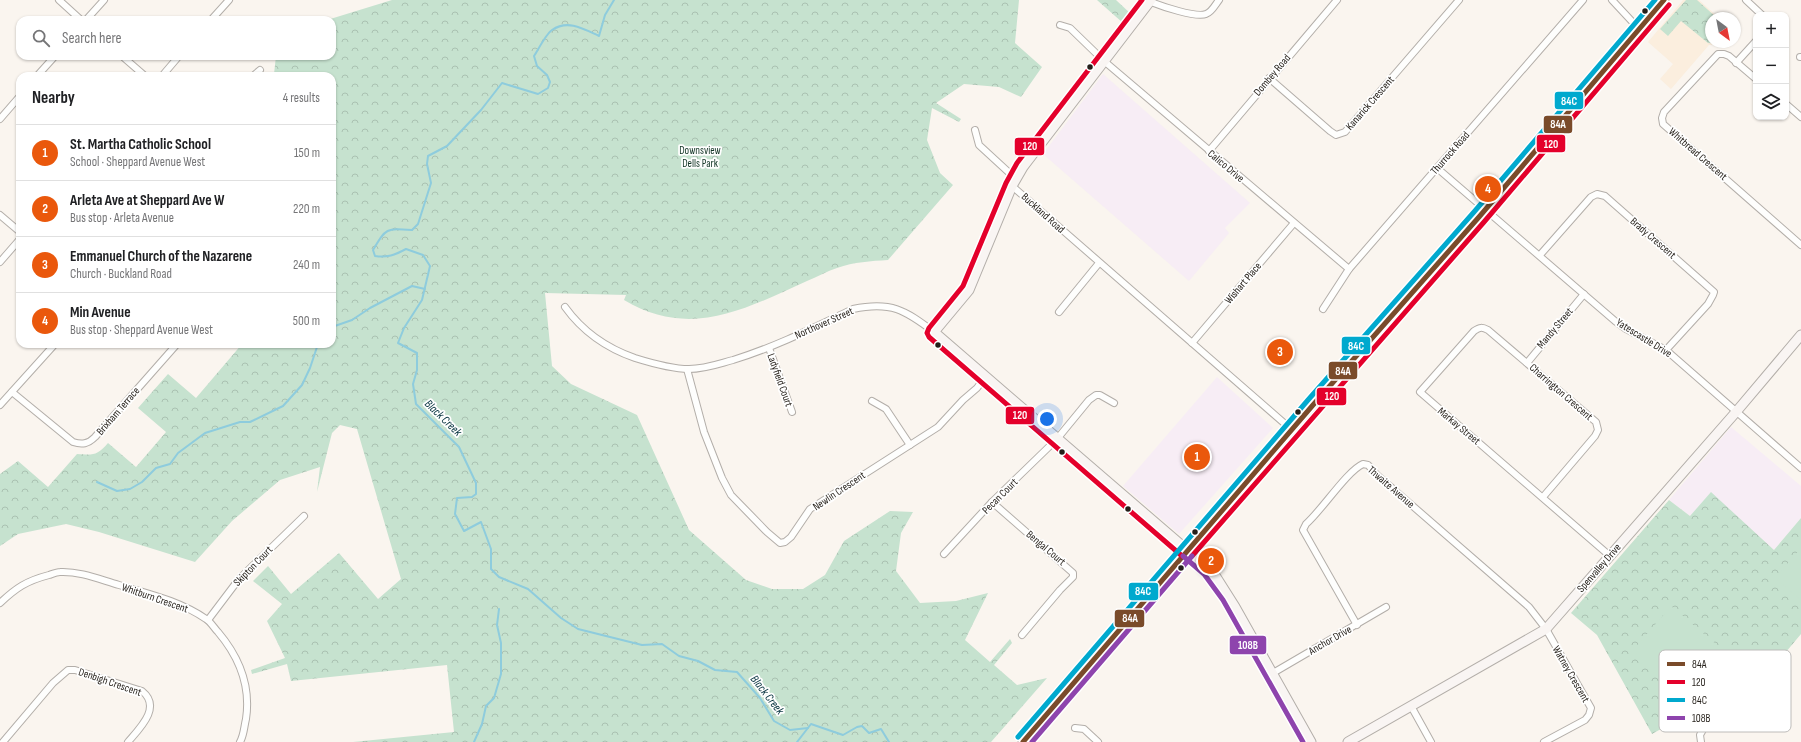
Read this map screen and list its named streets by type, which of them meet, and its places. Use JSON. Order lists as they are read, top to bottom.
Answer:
{
  "streets": {
    "street": [
      "Dombey Road",
      "Kanarick Crescent",
      "Thurrock Road",
      "Whitbread Crescent",
      "Calico Drive",
      "Buckland Road",
      "Brady Crescent",
      "Wishart Place",
      "Northover Street",
      "Mandy Street",
      "Yatescastle Drive",
      "Ladyfield Court",
      "Charrington Crescent",
      "Brixham Terrace",
      "Markay Street",
      "Thwaite Avenue",
      "Newlin Crescent",
      "Pecan Court",
      "Bengal Court",
      "Skipton Court",
      "Spenvalley Drive",
      "Whitburn Crescent",
      "Anchor Drive",
      "Watney Crescent",
      "Denbigh Crescent"
    ]
  },
  "crossings": [
    ["Dombey Road", "Kanarick Crescent"],
    ["Dombey Road", "Calico Drive"],
    ["Thurrock Road", "Calico Drive"],
    ["Thurrock Road", "Yatescastle Drive"],
    ["Calico Drive", "Wishart Place"],
    ["Buckland Road", "Wishart Place"],
    ["Brady Crescent", "Yatescastle Drive"],
    ["Northover Street", "Ladyfield Court"],
    ["Northover Street", "Newlin Crescent"],
    ["Northover Street", "Pecan Court"],
    ["Northover Street", "Anchor Drive"],
    ["Mandy Street", "Yatescastle Drive"],
    ["Mandy Street", "Charrington Crescent"],
    ["Mandy Street", "Markay Street"],
    ["Yatescastle Drive", "Spenvalley Drive"],
    ["Charrington Crescent", "Markay Street"],
    ["Markay Street", "Spenvalley Drive"],
    ["Thwaite Avenue", "Spenvalley Drive"],
    ["Thwaite Avenue", "Anchor Drive"],
    ["Thwaite Avenue", "Watney Crescent"],
    ["Pecan Court", "Bengal Court"],
    ["Skipton Court", "Whitburn Crescent"],
    ["Spenvalley Drive", "Watney Crescent"]
  ],
  "water": ["Black Creek"],
  "parks": ["Downsview Dells Park"],
  "lines": [
    "transit line 84A",
    "transit line 120",
    "transit line 84C",
    "transit line 108B"
  ],
  "legend": [
    "84A",
    "120",
    "84C",
    "108B"
  ],
  "north": "bottom right",
  "page": {
    "map_buttons": ["+", "−"],
    "search": "Search here",
    "heading": ["Nearby", "4 results"],
    "list": [
      {
        "mark": "1",
        "name": "St. Martha Catholic School",
        "note": "School · Sheppard Avenue West",
        "value": "150 m"
      },
      {
        "mark": "2",
        "name": "Arleta Ave at Sheppard Ave W",
        "note": "Bus stop · Arleta Avenue",
        "value": "220 m"
      },
      {
        "mark": "3",
        "name": "Emmanuel Church of the Nazarene",
        "note": "Church · Buckland Road",
        "value": "240 m"
      },
      {
        "mark": "4",
        "name": "Min Avenue",
        "note": "Bus stop · Sheppard Avenue West",
        "value": "500 m"
      }
    ],
    "pins": [
      "4",
      "3",
      "1",
      "2"
    ]
  }
}
